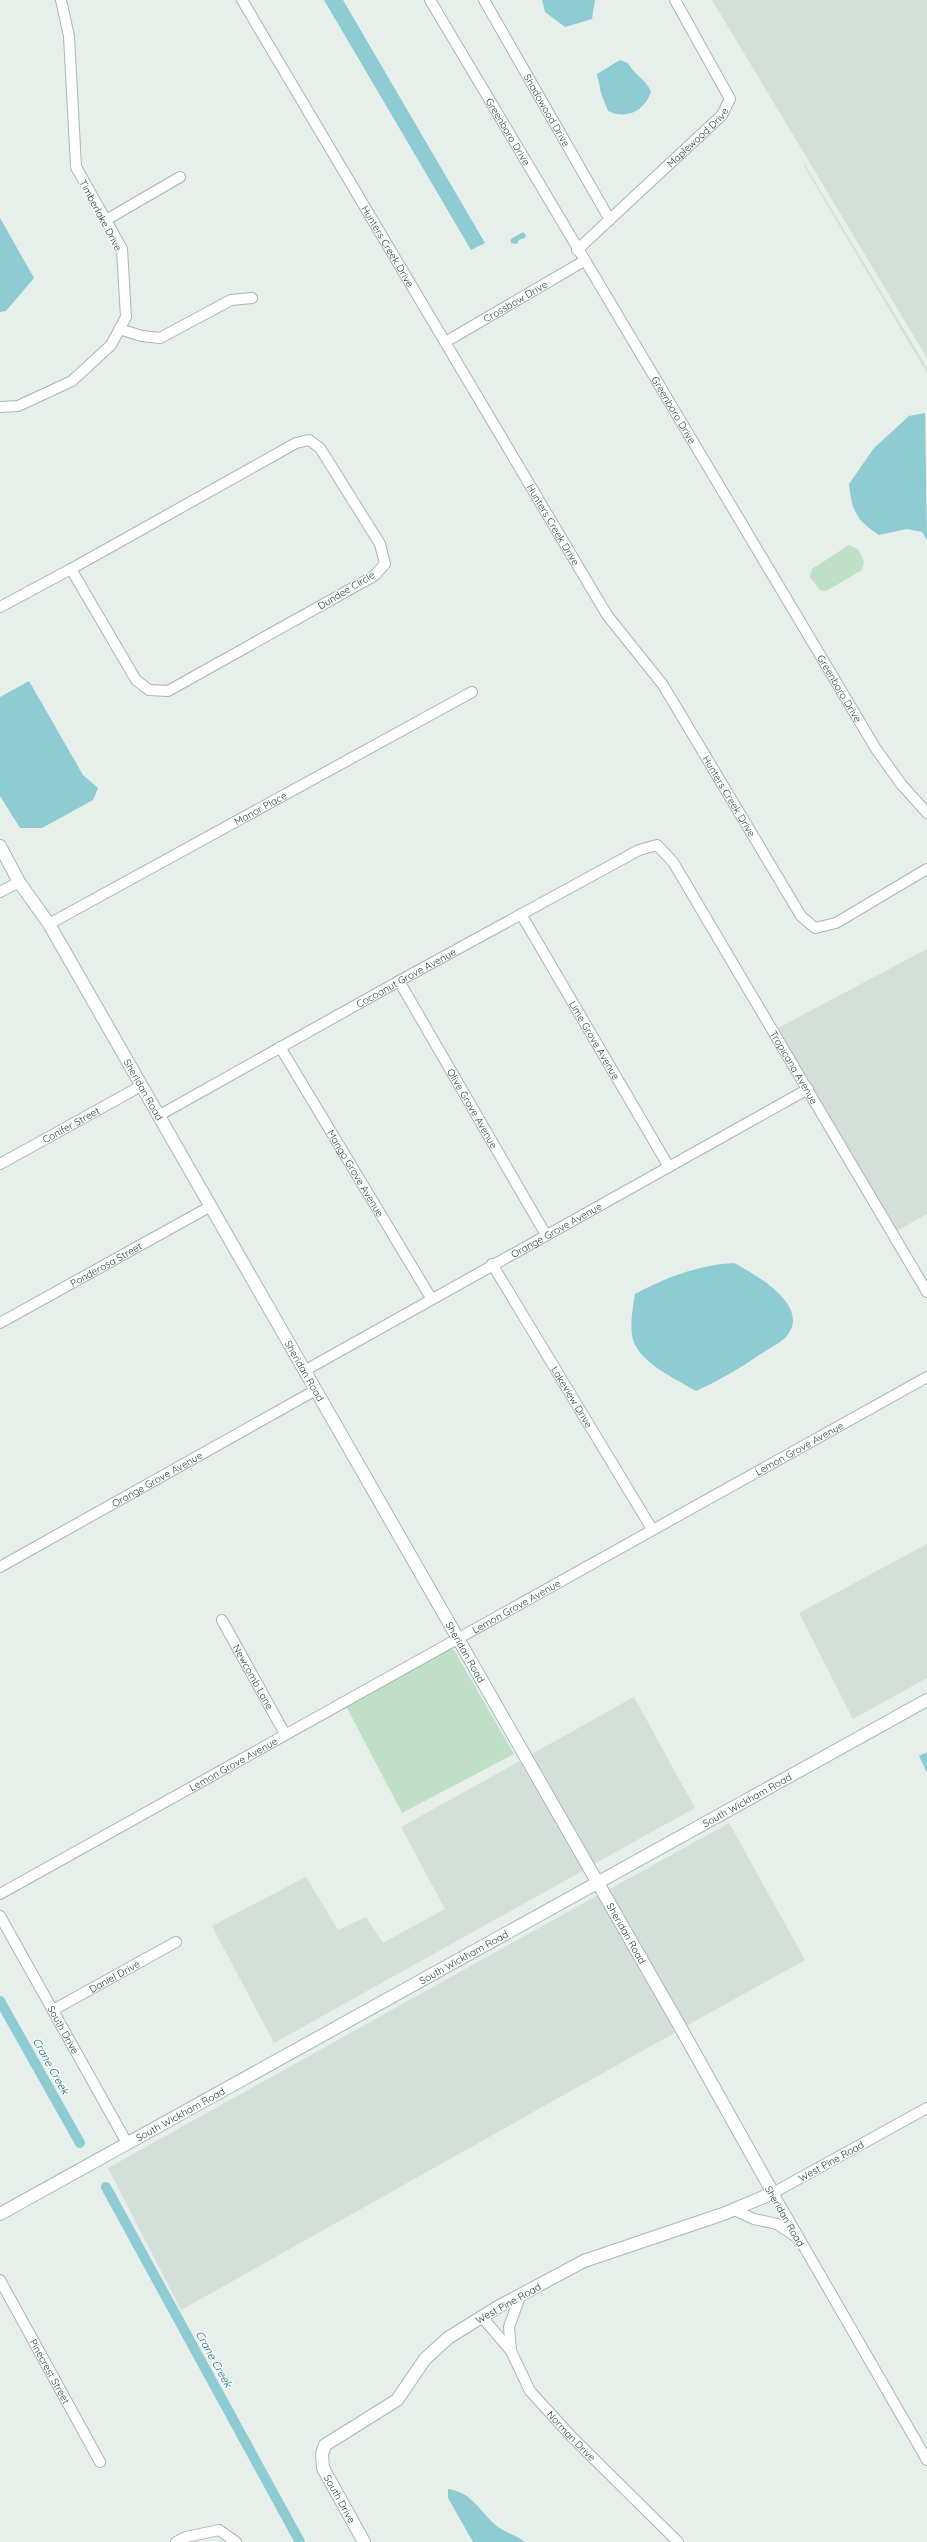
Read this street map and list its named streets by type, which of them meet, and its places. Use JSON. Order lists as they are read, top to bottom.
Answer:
{
  "streets": {
    "street": [
      "Shadowood Drive",
      "Greenboro Drive",
      "Maplewood Drive",
      "Timberlake Drive",
      "Hunters Creek Drive",
      "Crossbow Drive",
      "Dundee Circle",
      "Manor Place",
      "Cocoanut Grove Avenue",
      "Lime Grove Avenue",
      "Tropicana Avenue",
      "Sheridan Road",
      "Olive Grove Avenue",
      "Conifer Street",
      "Mango Grove Avenue",
      "Orange Grove Avenue",
      "Ponderosa Street",
      "Lakeview Drive",
      "Lemon Grove Avenue",
      "Newcomb Lane",
      "South Wickham Road",
      "Daniel Drive",
      "South Drive",
      "West Pine Road",
      "Pinecrest Street",
      "Norman Drive"
    ]
  },
  "crossings": [
    ["Shadowood Drive", "Maplewood Drive"],
    ["Greenboro Drive", "Maplewood Drive"],
    ["Greenboro Drive", "Crossbow Drive"],
    ["Hunters Creek Drive", "Crossbow Drive"],
    ["Manor Place", "Sheridan Road"],
    ["Cocoanut Grove Avenue", "Lime Grove Avenue"],
    ["Cocoanut Grove Avenue", "Tropicana Avenue"],
    ["Cocoanut Grove Avenue", "Sheridan Road"],
    ["Cocoanut Grove Avenue", "Olive Grove Avenue"],
    ["Cocoanut Grove Avenue", "Mango Grove Avenue"],
    ["Lime Grove Avenue", "Orange Grove Avenue"],
    ["Tropicana Avenue", "Orange Grove Avenue"],
    ["Sheridan Road", "Conifer Street"],
    ["Sheridan Road", "Orange Grove Avenue"],
    ["Sheridan Road", "Ponderosa Street"],
    ["Sheridan Road", "Lemon Grove Avenue"],
    ["Sheridan Road", "South Wickham Road"],
    ["Sheridan Road", "West Pine Road"],
    ["Olive Grove Avenue", "Orange Grove Avenue"],
    ["Mango Grove Avenue", "Orange Grove Avenue"],
    ["Orange Grove Avenue", "Lakeview Drive"],
    ["Lakeview Drive", "Lemon Grove Avenue"],
    ["Lemon Grove Avenue", "Newcomb Lane"],
    ["South Wickham Road", "South Drive"],
    ["Daniel Drive", "South Drive"],
    ["South Drive", "West Pine Road"],
    ["West Pine Road", "Norman Drive"]
  ],
  "water": ["Crane Creek"]
}
